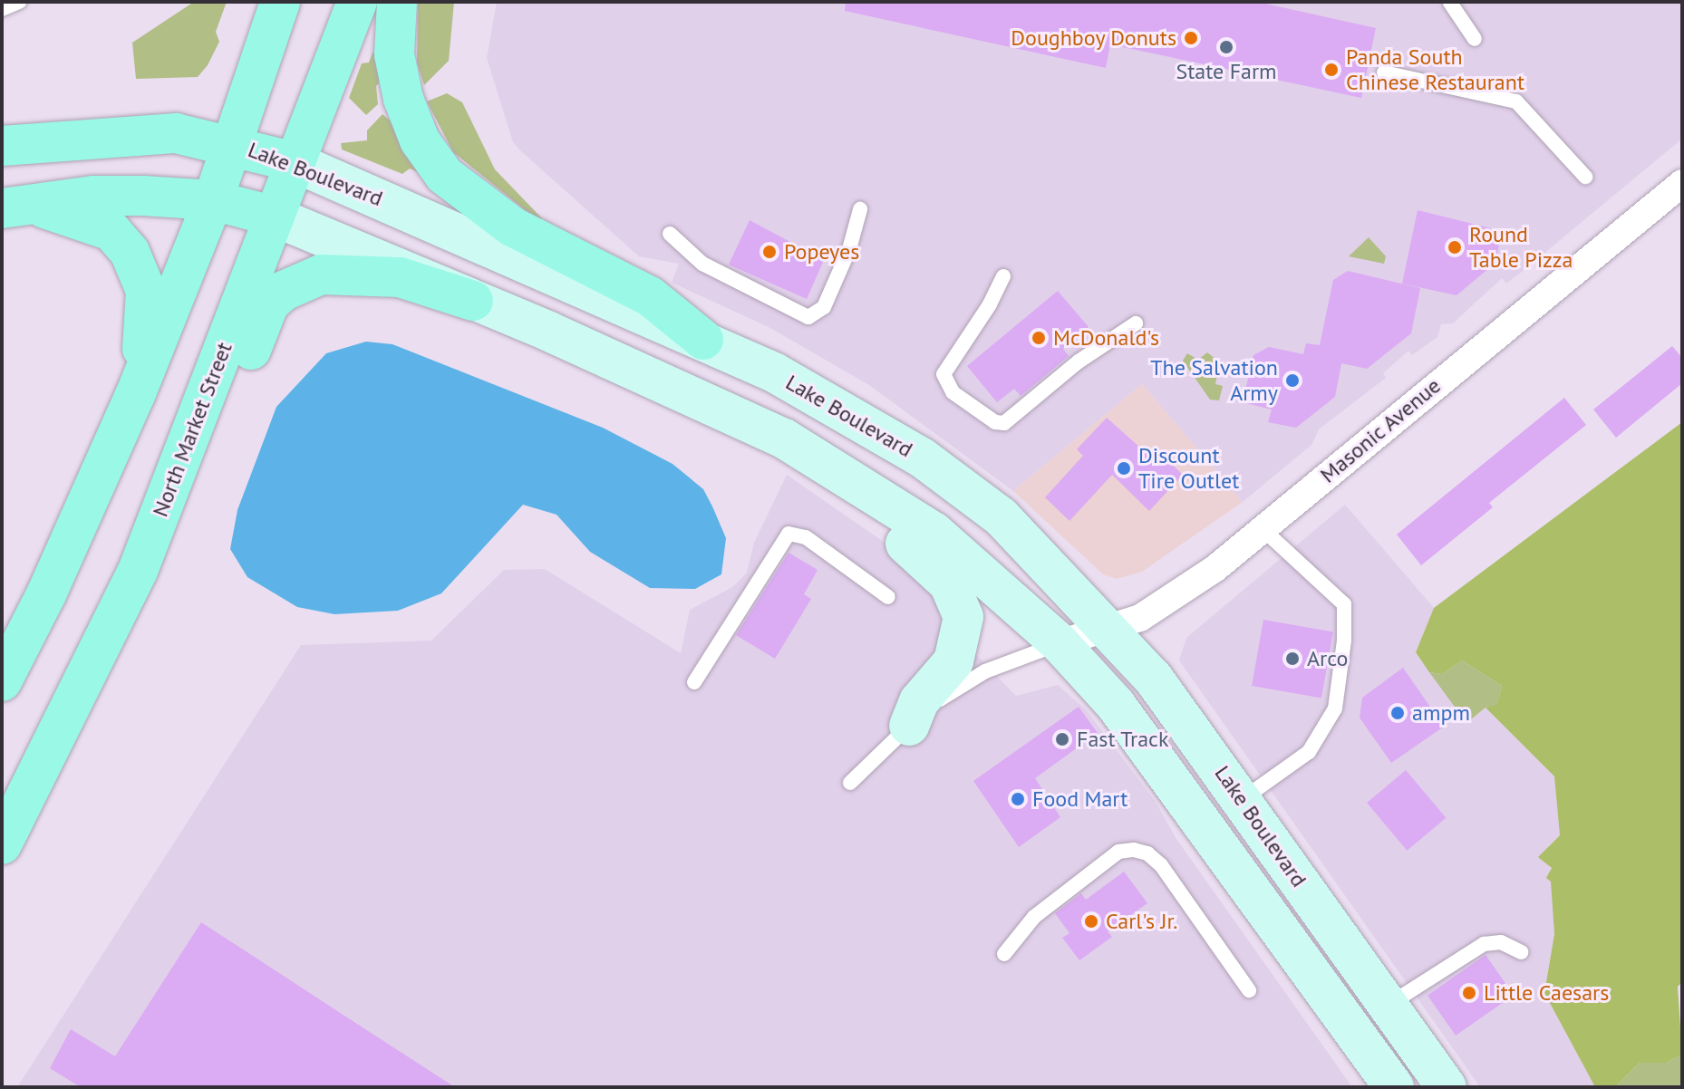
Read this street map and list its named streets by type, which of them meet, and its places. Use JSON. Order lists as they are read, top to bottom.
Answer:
{
  "streets": {
    "main road": ["Lake Boulevard", "North Market Street"],
    "street": ["Masonic Avenue"]
  },
  "crossings": [
    ["Lake Boulevard", "North Market Street"],
    ["Lake Boulevard", "Masonic Avenue"]
  ],
  "places": [
    "Doughboy Donuts",
    "State Farm",
    "Panda South Chinese Restaurant",
    "Round Table Pizza",
    "Popeyes",
    "McDonald's",
    "The Salvation Army",
    "Discount Tire Outlet",
    "Arco",
    "ampm",
    "Fast Track",
    "Food Mart",
    "Carl's Jr.",
    "Little Caesars"
  ]
}
